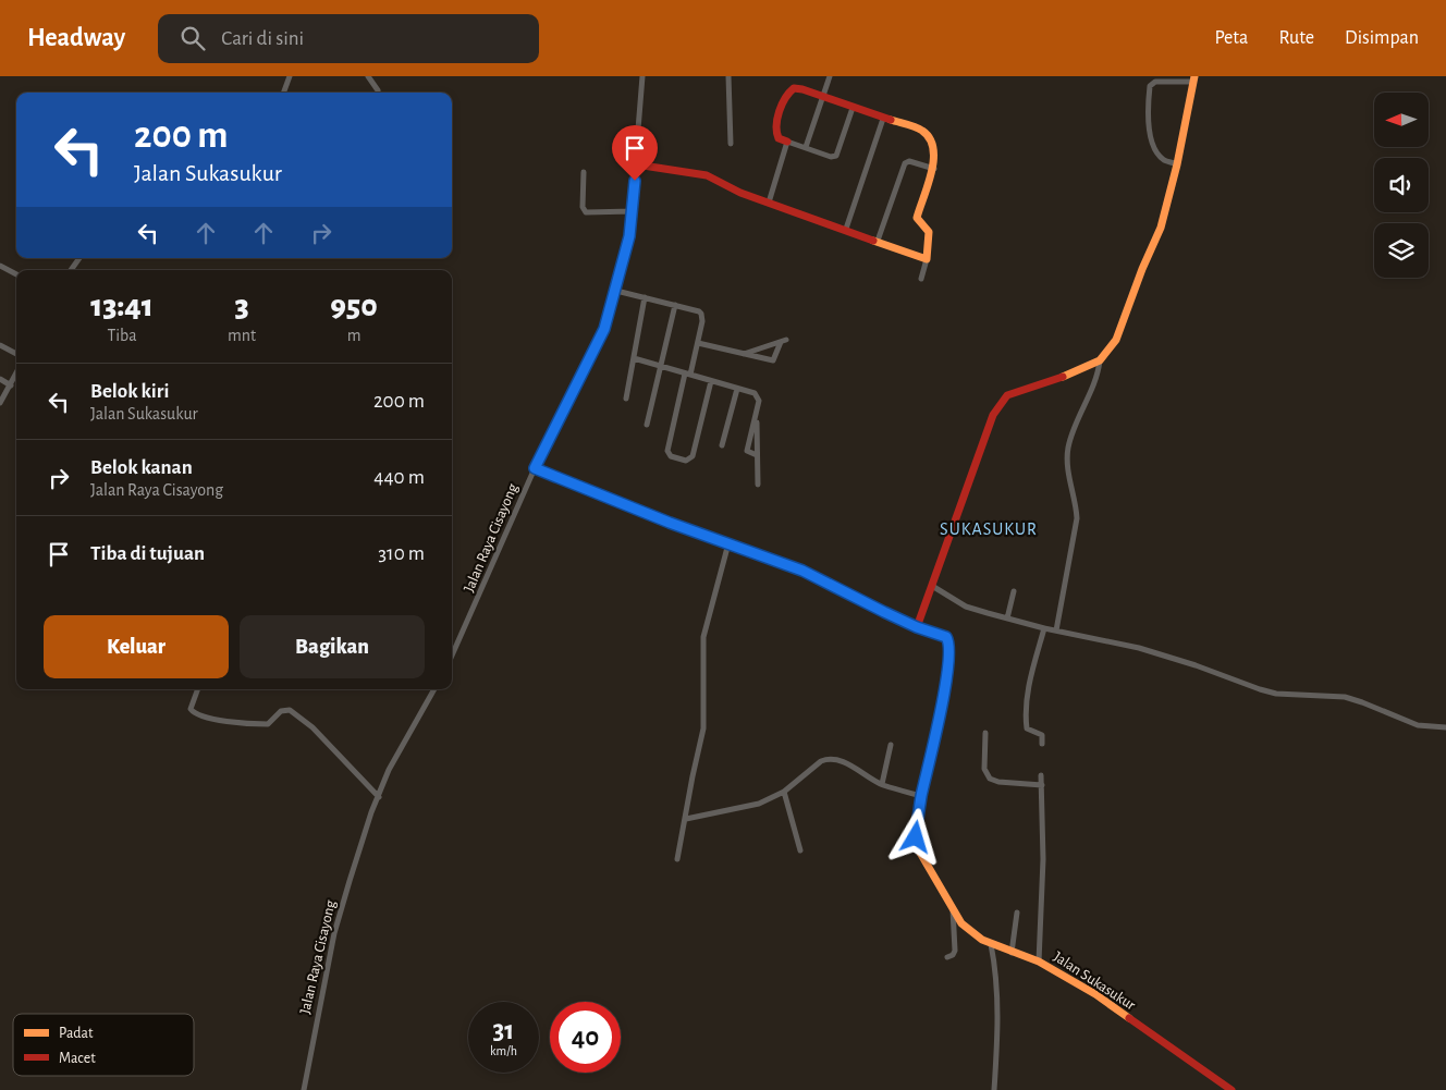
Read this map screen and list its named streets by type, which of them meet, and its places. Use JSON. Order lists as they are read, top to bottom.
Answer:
{
  "streets": {
    "street": ["Jalan Raya Cisayong", "Jalan Sukasukur"]
  },
  "crossings": [
    ["Jalan Raya Cisayong", "Jalan Sukasukur"]
  ],
  "districts": ["SUKASUKUR"],
  "legend": ["Padat", "Macet"],
  "north": "left",
  "page": {
    "header": "Headway",
    "search": "Cari di sini",
    "nav": ["Peta", "Rute", "Disimpan"],
    "turn": ["200 m", "Jalan Sukasukur"],
    "eta": [
      "13:41",
      "Tiba",
      "3",
      "mnt",
      "950",
      "m"
    ],
    "list": [
      {
        "name": "Belok kiri",
        "note": "Jalan Sukasukur",
        "value": "200 m"
      },
      {
        "name": "Belok kanan",
        "note": "Jalan Raya Cisayong",
        "value": "440 m"
      },
      {
        "name": "Tiba di tujuan",
        "value": "310 m"
      }
    ],
    "buttons": ["Keluar", "Bagikan"],
    "speed": "31 km/h",
    "limit": "40"
  }
}
